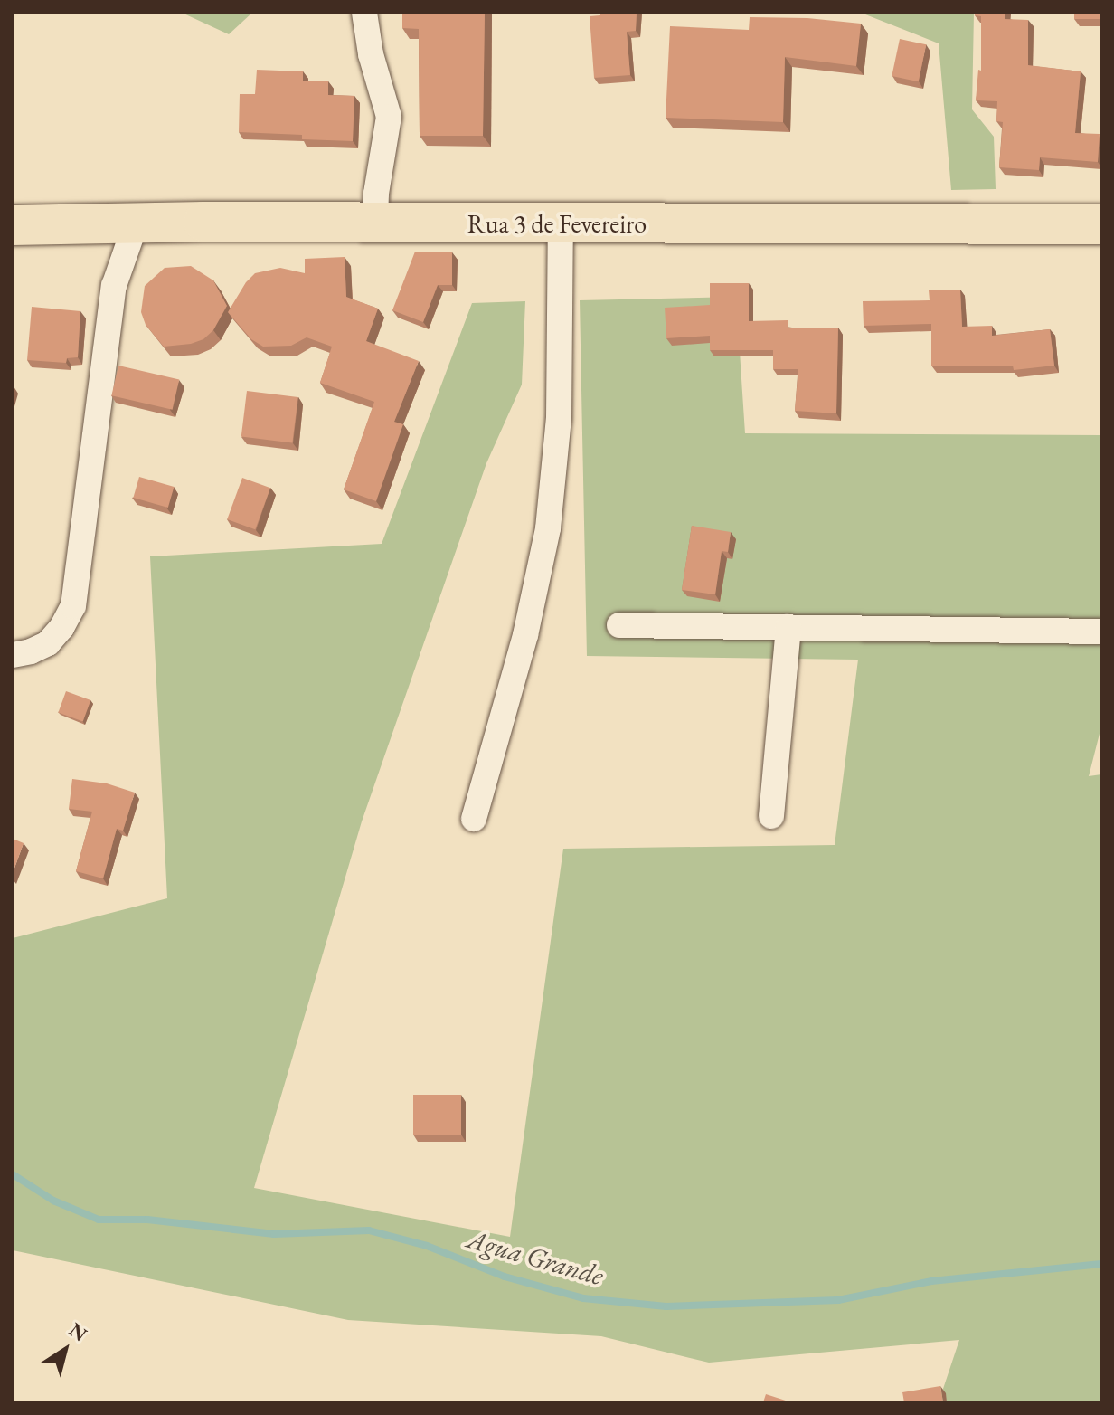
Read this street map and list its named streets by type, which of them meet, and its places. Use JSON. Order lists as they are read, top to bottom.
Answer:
{
  "streets": {
    "main road": ["Rua 3 de Fevereiro"]
  },
  "water": ["Agua Grande"],
  "north": "top right"
}
